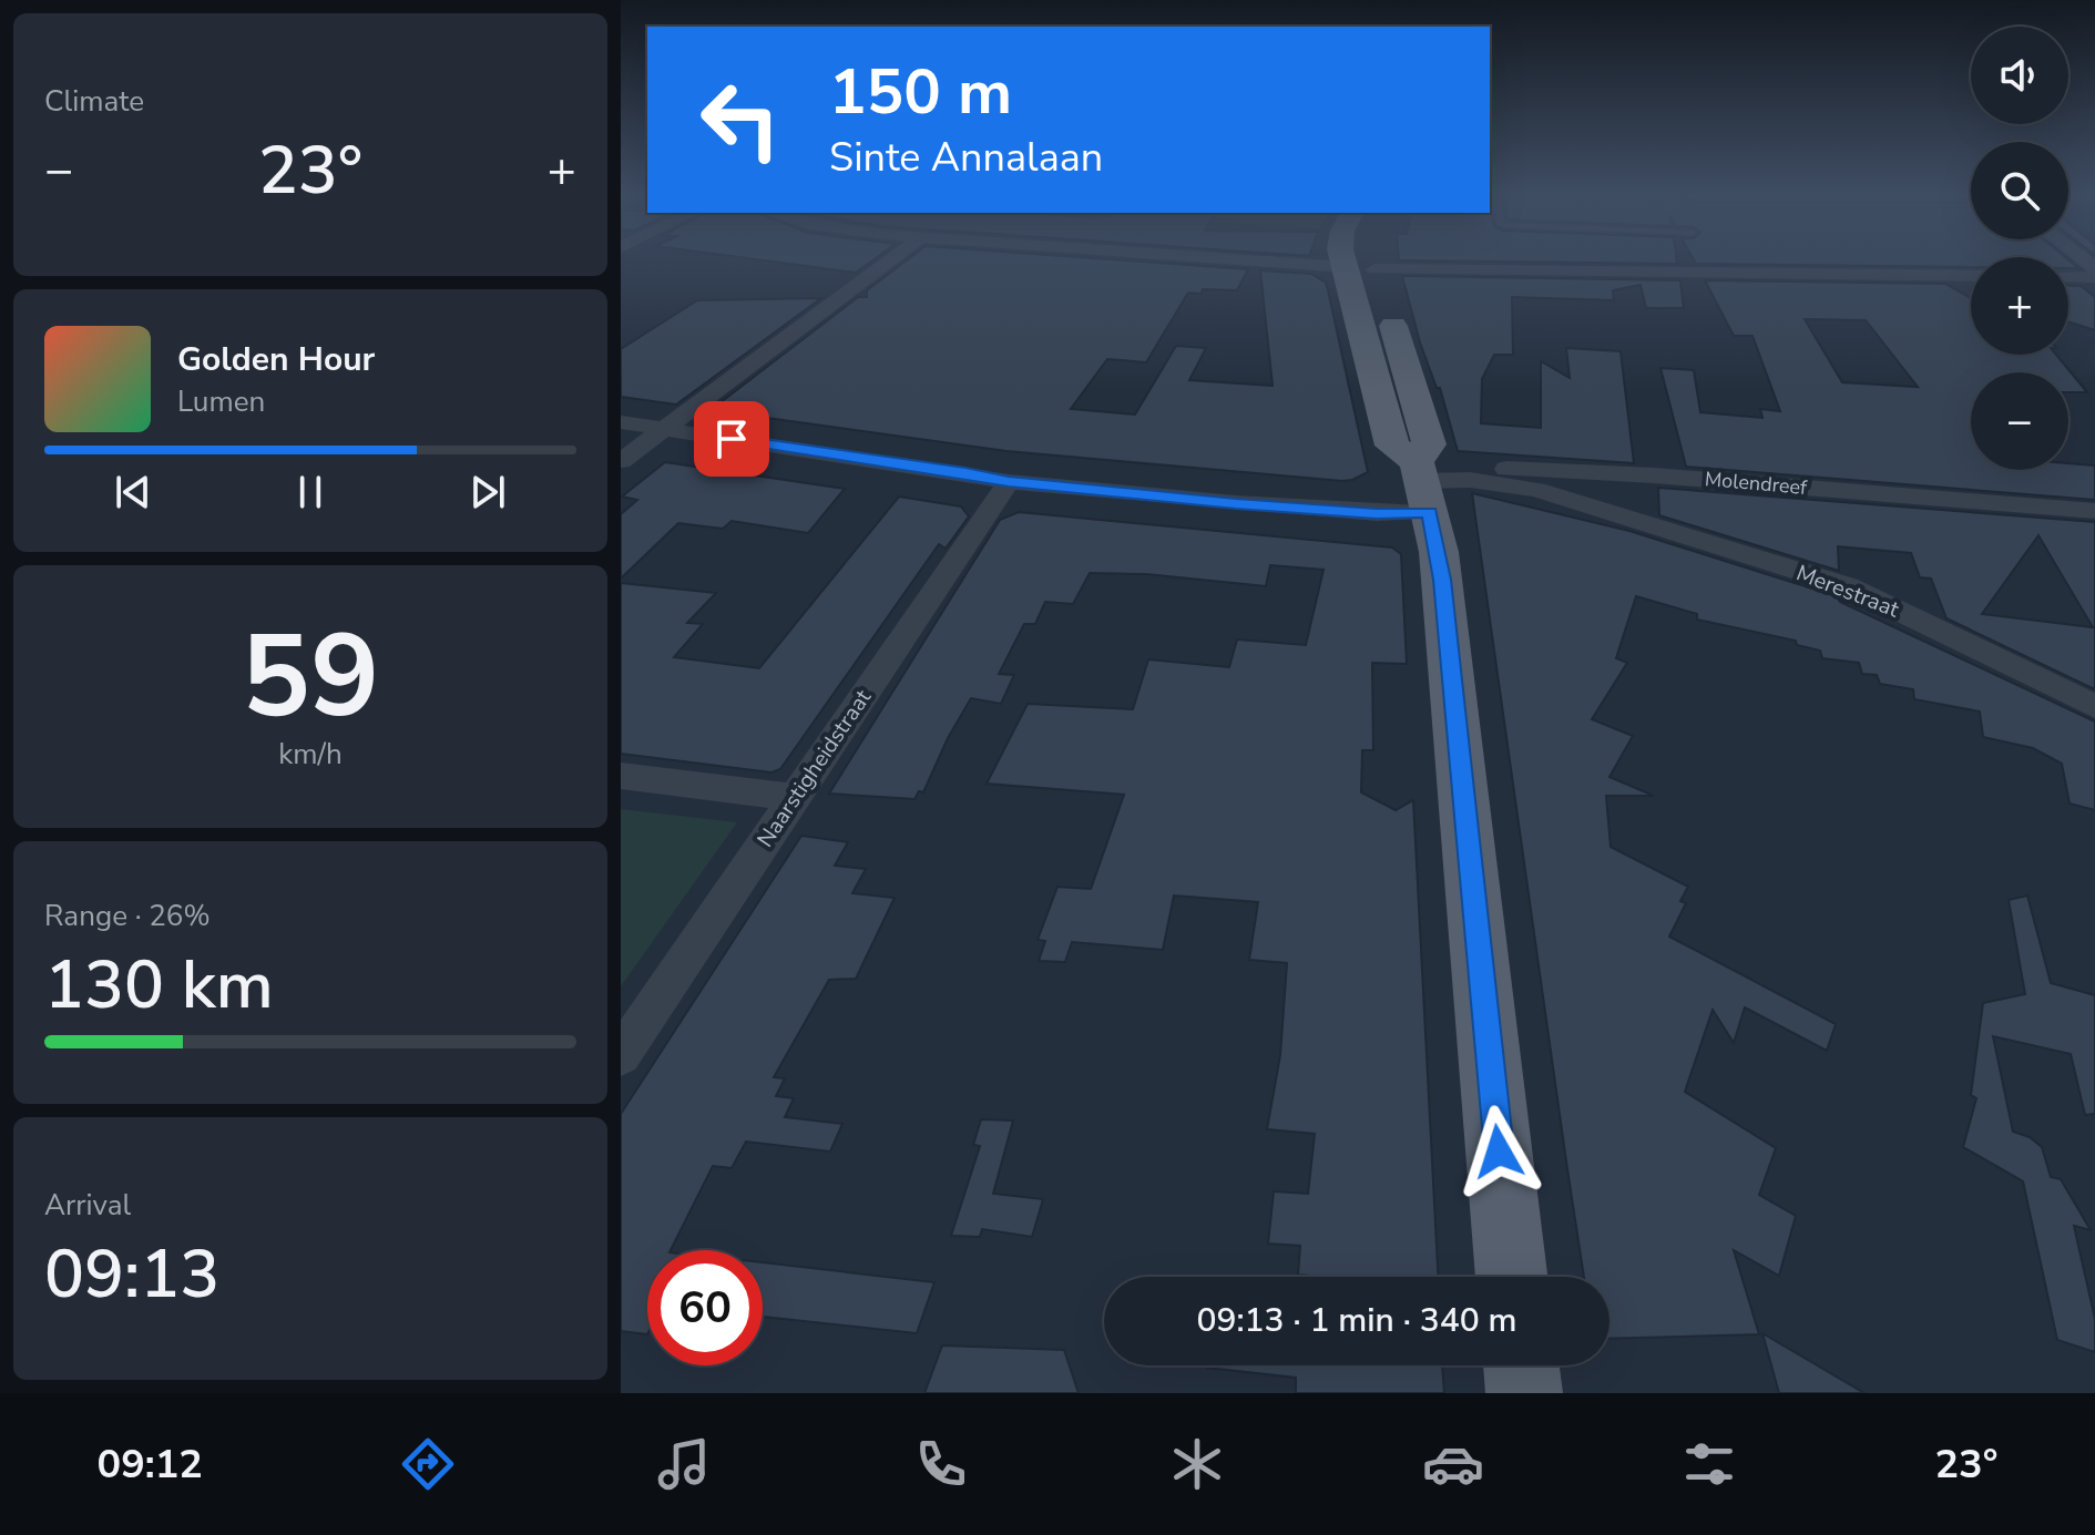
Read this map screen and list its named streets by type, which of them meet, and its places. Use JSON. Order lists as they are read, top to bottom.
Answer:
{
  "streets": {
    "street": ["Molendreef", "Merestraat", "Naarstigheidstraat"]
  },
  "crossings": [
    ["Molendreef", "Merestraat"]
  ],
  "page": {
    "tile": [
      "Climate",
      ["59", "km/h"],
      ["Range · 26%", "130 km"],
      ["Arrival", "09:13"]
    ],
    "map_buttons": ["+", "−"],
    "turn": ["150 m", "Sinte Annalaan"],
    "heat": ["−", "23°", "+"],
    "song": ["Golden Hour", "Lumen"],
    "limit": "60",
    "trip": "09:13 · 1 min · 340 m",
    "tabs": ["09:12", "23°"]
  }
}
